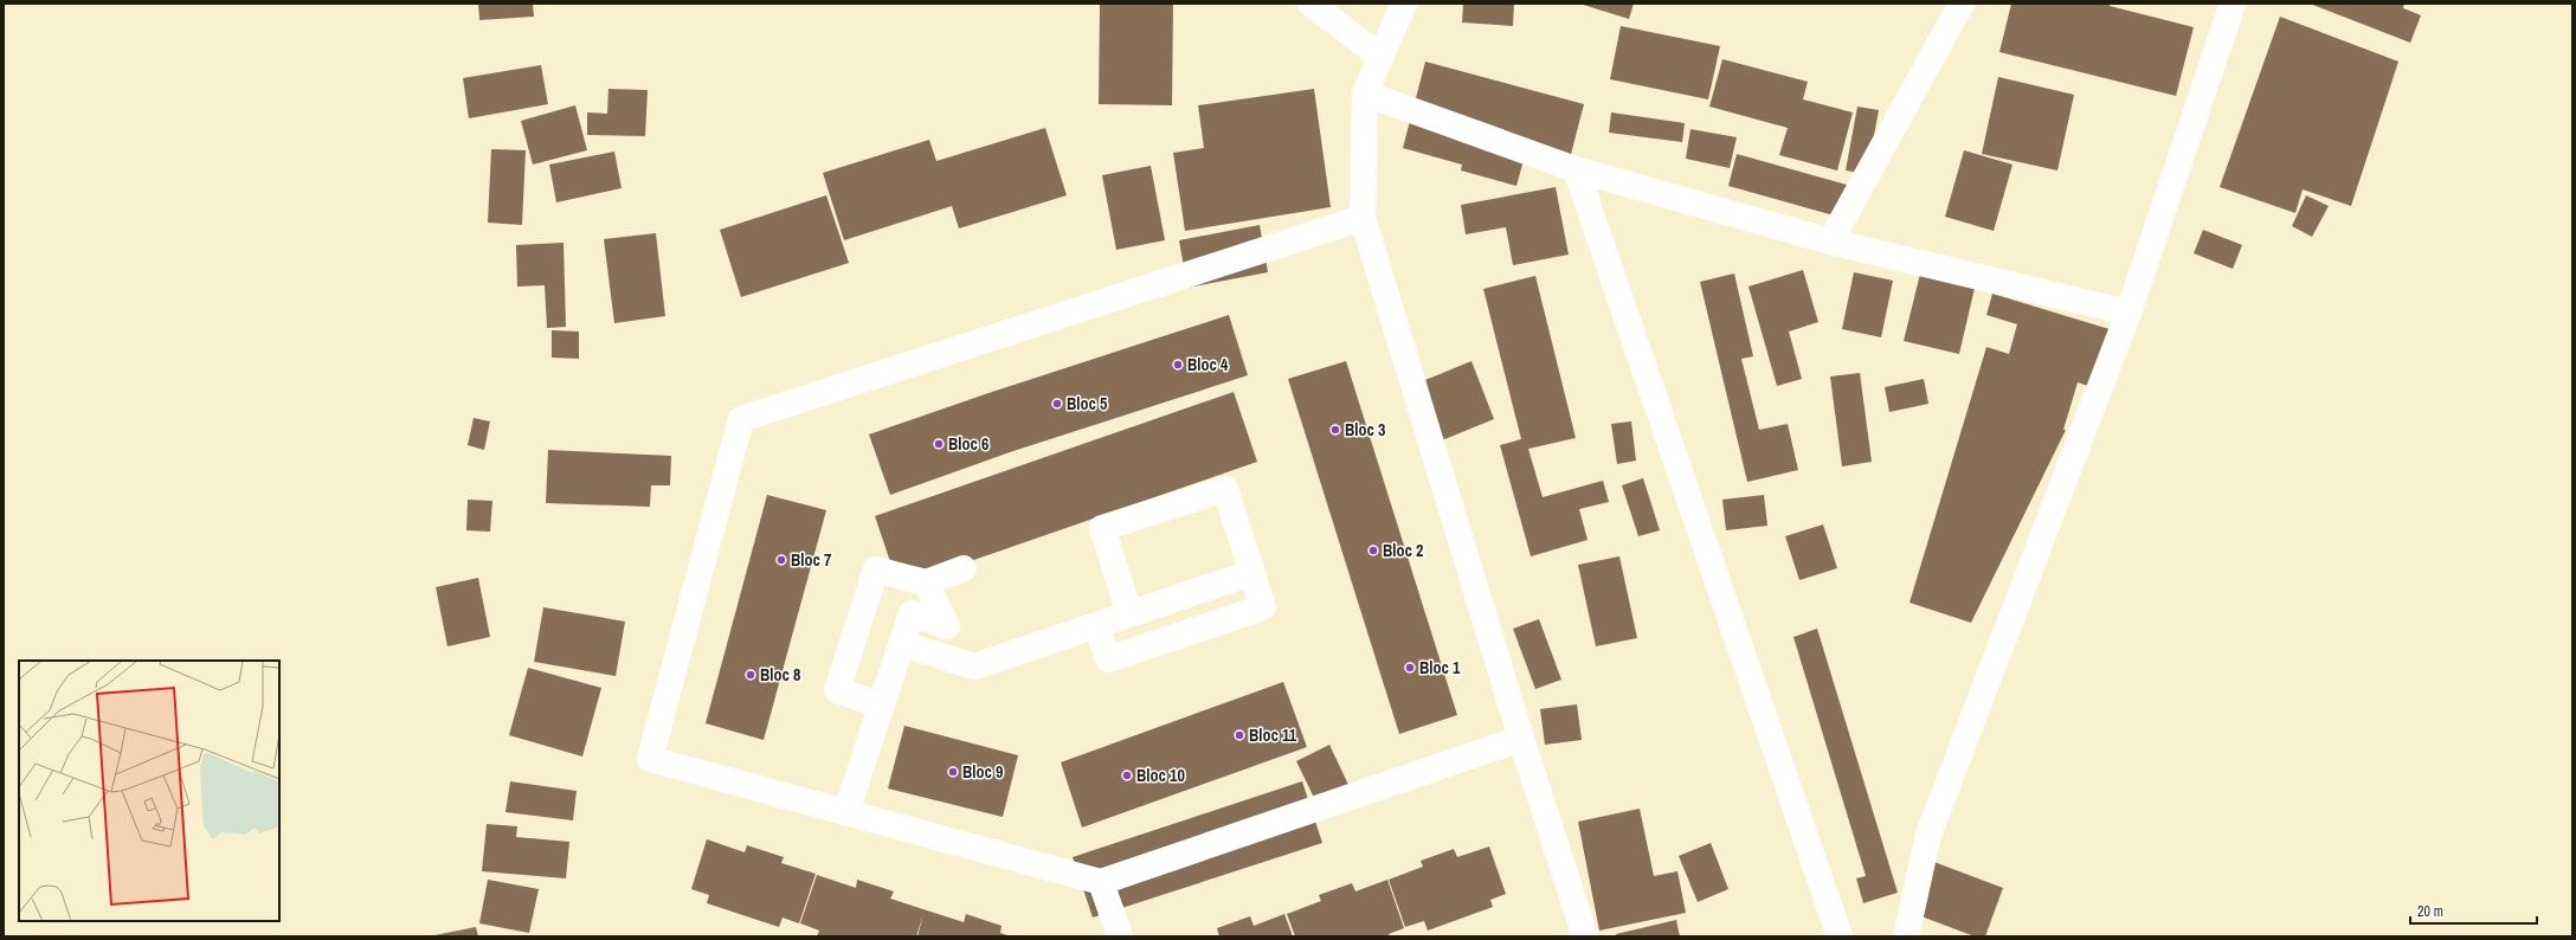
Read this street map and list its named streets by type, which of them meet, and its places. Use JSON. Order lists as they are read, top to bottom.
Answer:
{
  "places": [
    "Bloc 4",
    "Bloc 5",
    "Bloc 3",
    "Bloc 6",
    "Bloc 2",
    "Bloc 7",
    "Bloc 1",
    "Bloc 8",
    "Bloc 11",
    "Bloc 9",
    "Bloc 10"
  ],
  "scale_bar": "20 m"
}
